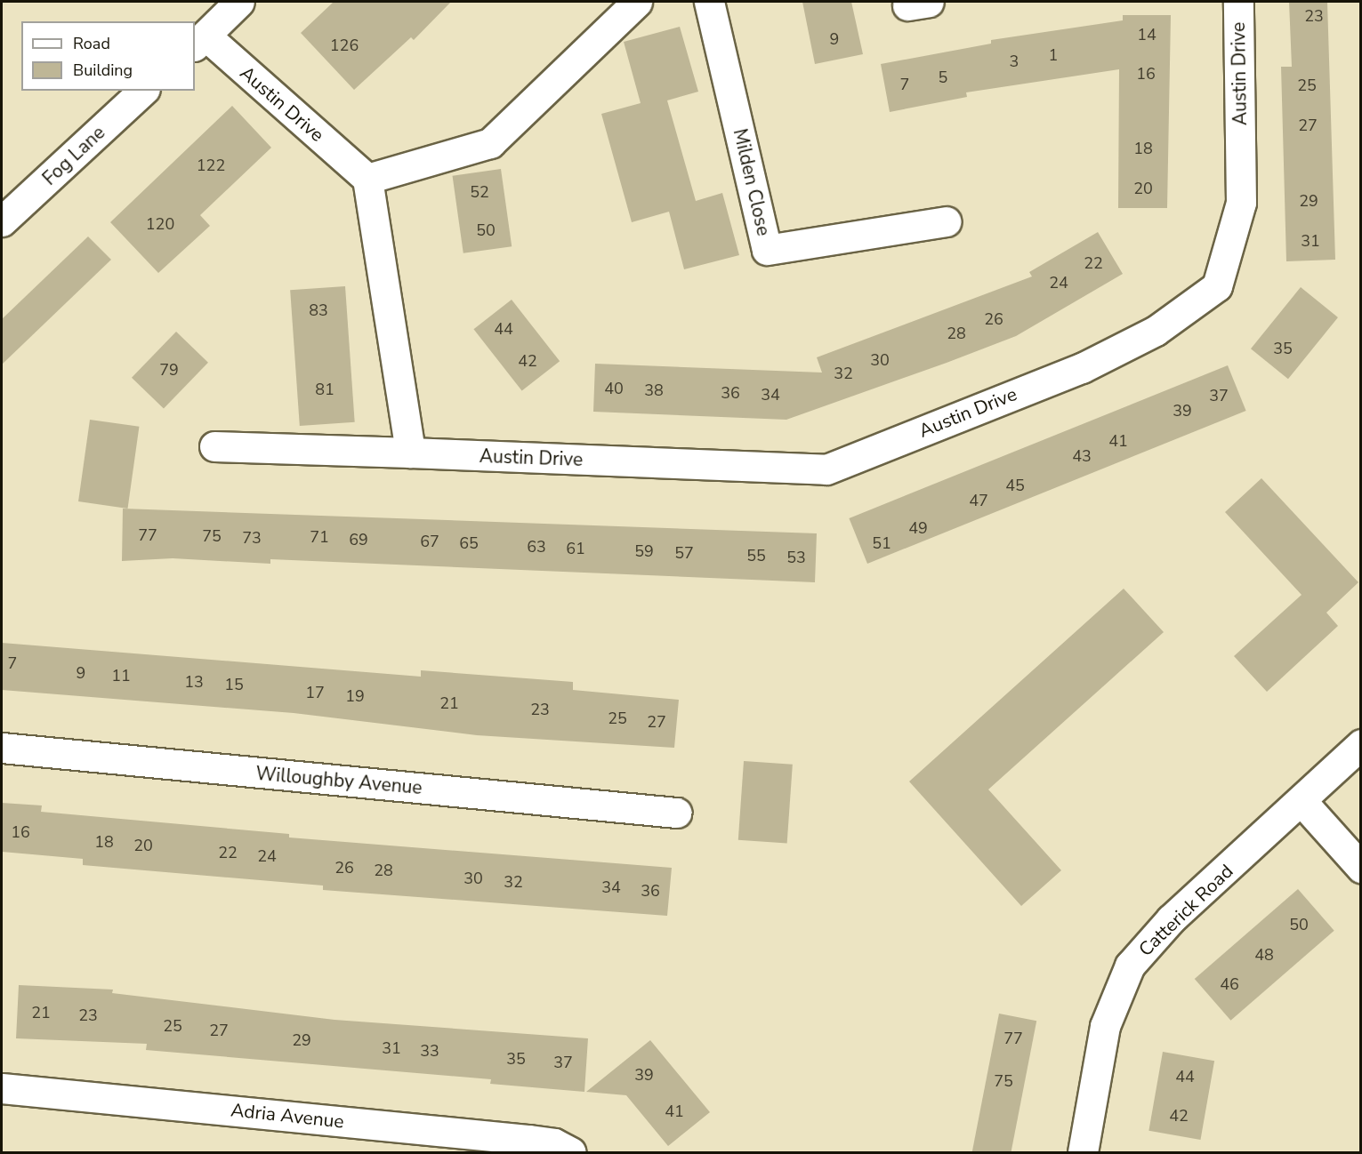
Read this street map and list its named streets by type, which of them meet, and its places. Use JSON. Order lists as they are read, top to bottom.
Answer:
{
  "streets": {
    "street": [
      "Austin Drive",
      "Fog Lane",
      "Milden Close",
      "Willoughby Avenue",
      "Catterick Road",
      "Adria Avenue"
    ]
  },
  "house_numbers": [
    "23",
    "14",
    "9",
    "126",
    "1",
    "3",
    "16",
    "5",
    "7",
    "25",
    "27",
    "18",
    "122",
    "20",
    "52",
    "29",
    "120",
    "50",
    "31",
    "22",
    "24",
    "83",
    "26",
    "44",
    "28",
    "35",
    "30",
    "42",
    "79",
    "32",
    "40",
    "81",
    "38",
    "36",
    "34",
    "37",
    "39",
    "41",
    "43",
    "45",
    "47",
    "49",
    "77",
    "75",
    "71",
    "73",
    "69",
    "67",
    "65",
    "51",
    "63",
    "61",
    "59",
    "57",
    "55",
    "53",
    "7",
    "9",
    "11",
    "13",
    "15",
    "17",
    "19",
    "21",
    "23",
    "25",
    "27",
    "16",
    "18",
    "20",
    "22",
    "24",
    "26",
    "28",
    "30",
    "32",
    "34",
    "36",
    "50",
    "48",
    "46",
    "21",
    "23",
    "25",
    "27",
    "77",
    "29",
    "31",
    "33",
    "35",
    "37",
    "39",
    "44",
    "75",
    "41",
    "42"
  ],
  "legend": ["Road", "Building"]
}
